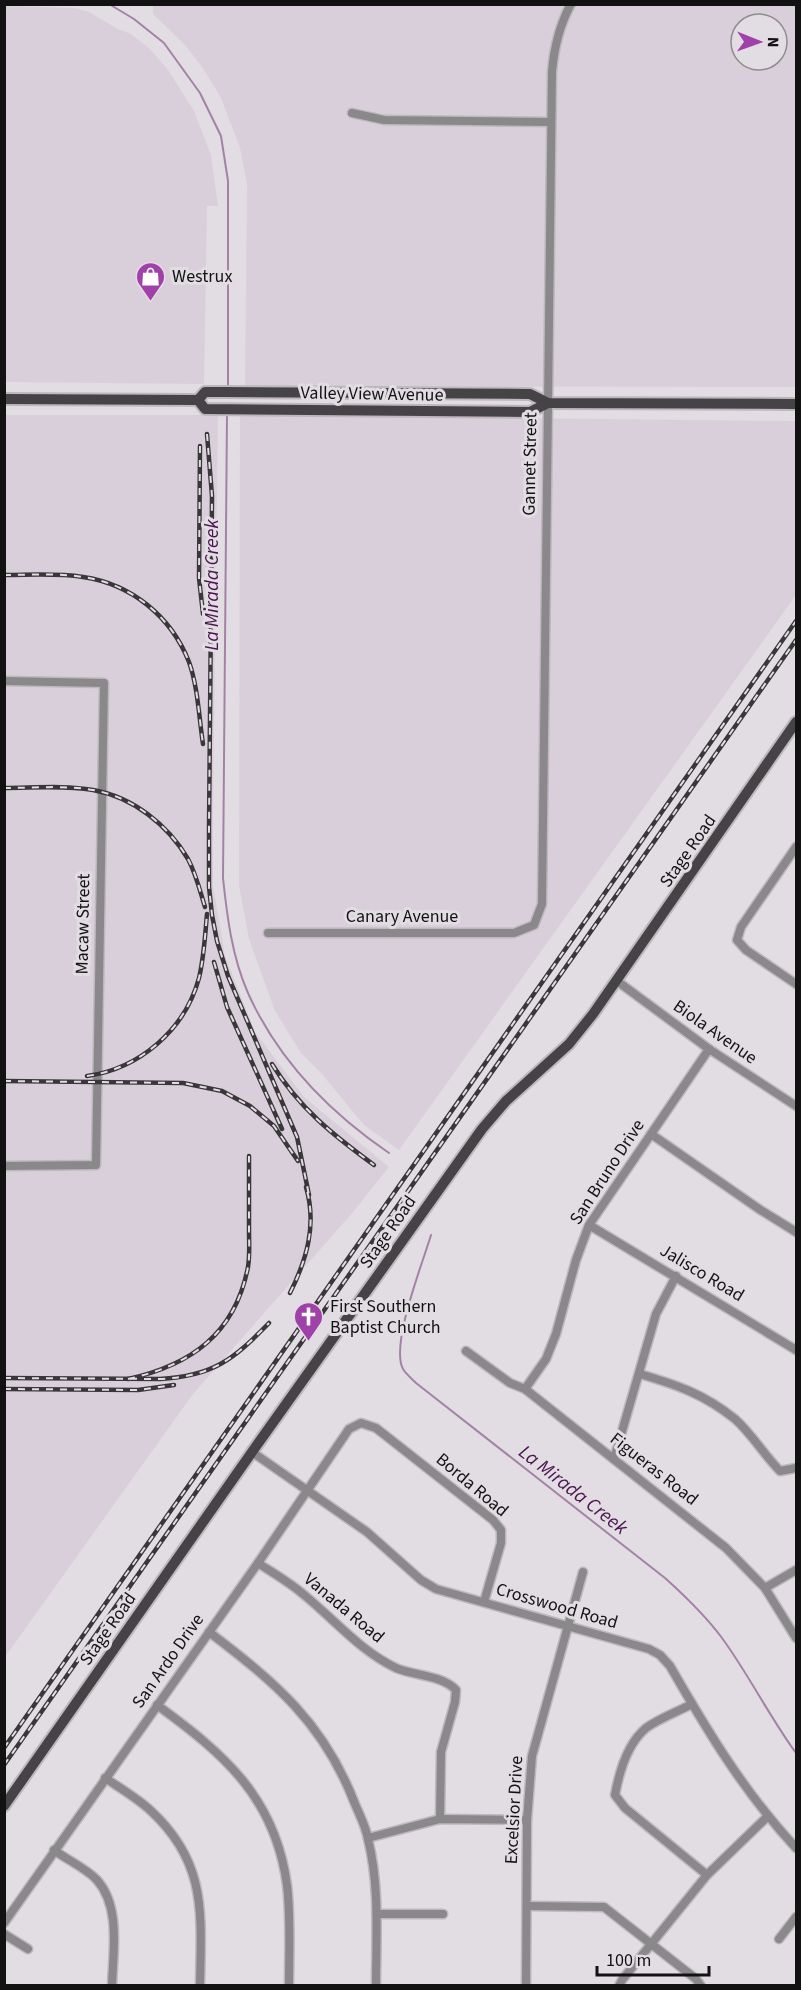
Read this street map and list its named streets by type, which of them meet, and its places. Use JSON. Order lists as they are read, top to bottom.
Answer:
{
  "streets": {
    "main road": ["Valley View Avenue", "Stage Road"],
    "street": [
      "Gannet Street",
      "Canary Avenue",
      "Macaw Street",
      "Biola Avenue",
      "San Bruno Drive",
      "Jalisco Road",
      "Figueras Road",
      "Borda Road",
      "Crosswood Road",
      "Vanada Road",
      "San Ardo Drive",
      "Excelsior Drive"
    ]
  },
  "crossings": [
    ["Valley View Avenue", "Gannet Street"],
    ["Gannet Street", "Canary Avenue"],
    ["Stage Road", "Biola Avenue"],
    ["Stage Road", "Crosswood Road"],
    ["Biola Avenue", "San Bruno Drive"],
    ["San Bruno Drive", "Jalisco Road"],
    ["San Bruno Drive", "Figueras Road"],
    ["Borda Road", "Crosswood Road"],
    ["Borda Road", "San Ardo Drive"],
    ["Crosswood Road", "San Ardo Drive"],
    ["Crosswood Road", "Excelsior Drive"],
    ["Vanada Road", "San Ardo Drive"]
  ],
  "water": ["La Mirada Creek"],
  "places": {
    "shop": ["Westrux"],
    "church": ["First Southern Baptist Church"]
  },
  "scale_bar": "100 m",
  "north": "right"
}
